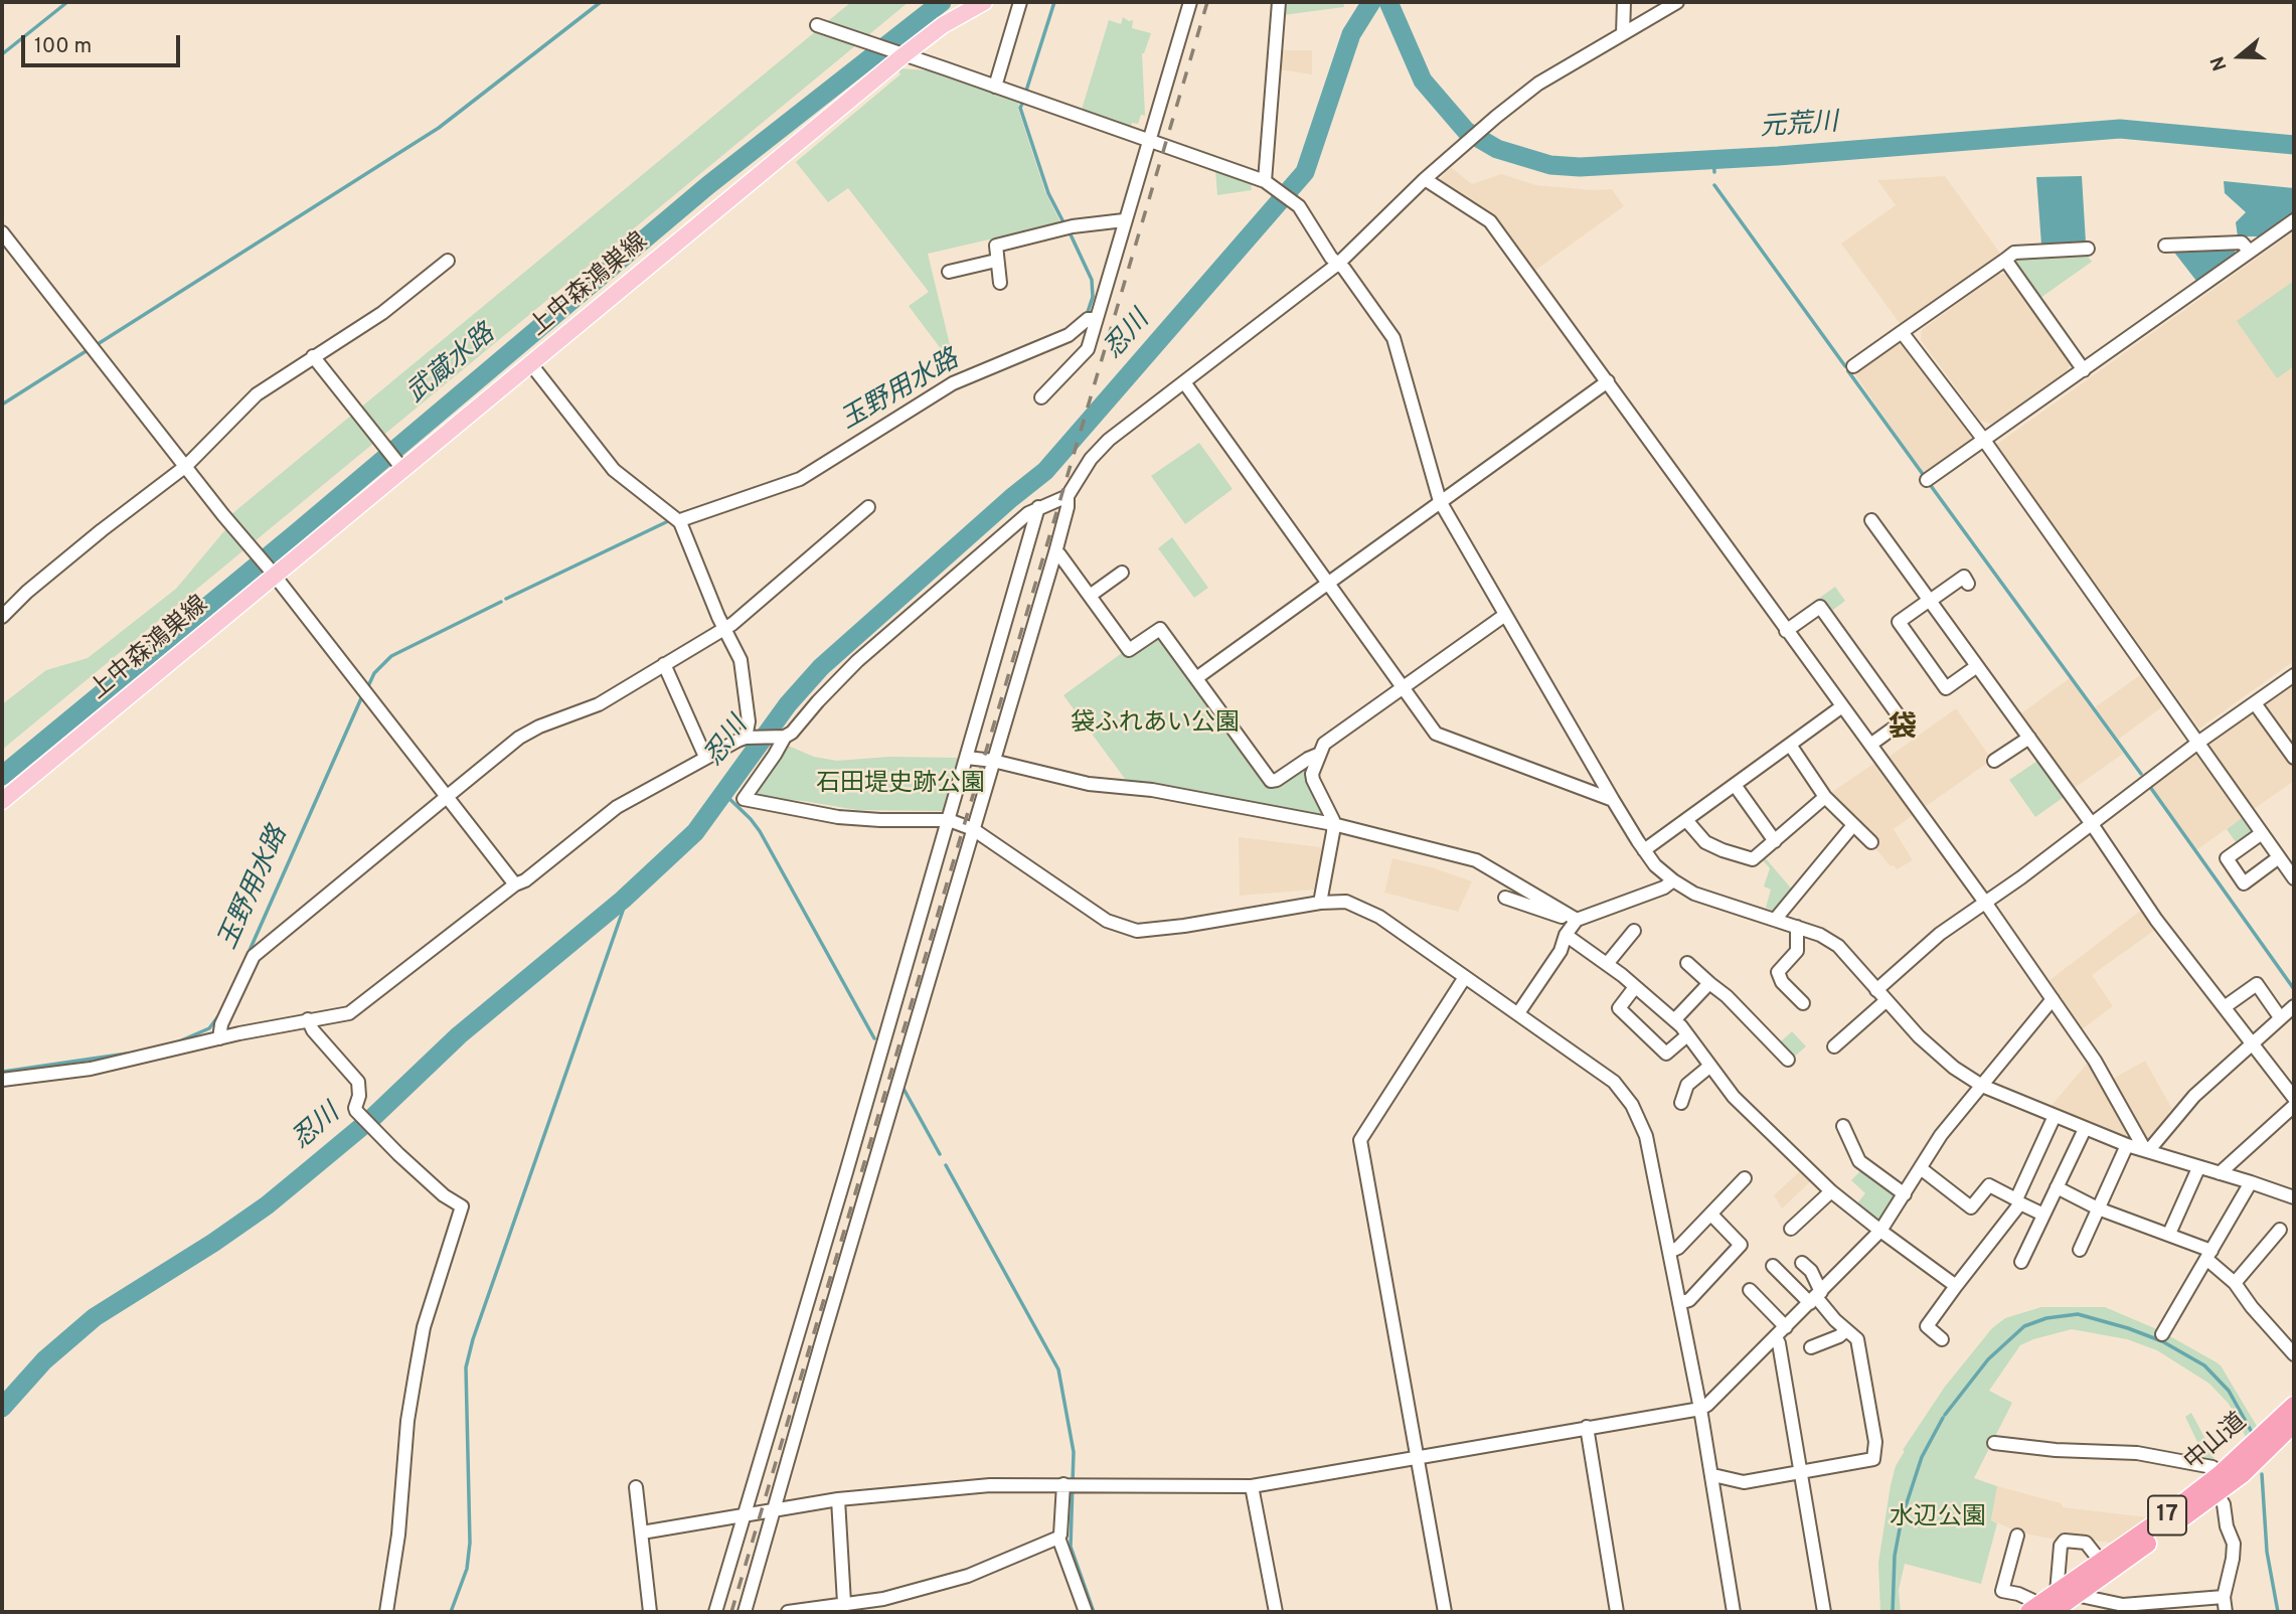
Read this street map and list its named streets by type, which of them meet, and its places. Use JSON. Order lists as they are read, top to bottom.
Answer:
{
  "streets": {
    "highway": ["中山道", "17"],
    "main road": ["上中森鴻巣線"]
  },
  "districts": ["袋"],
  "water": [
    "元荒川",
    "忍川",
    "武蔵水路",
    "玉野用水路"
  ],
  "parks": ["袋ふれあい公園", "石田堤史跡公園", "水辺公園"],
  "scale_bar": "100 m",
  "north": "left"
}
